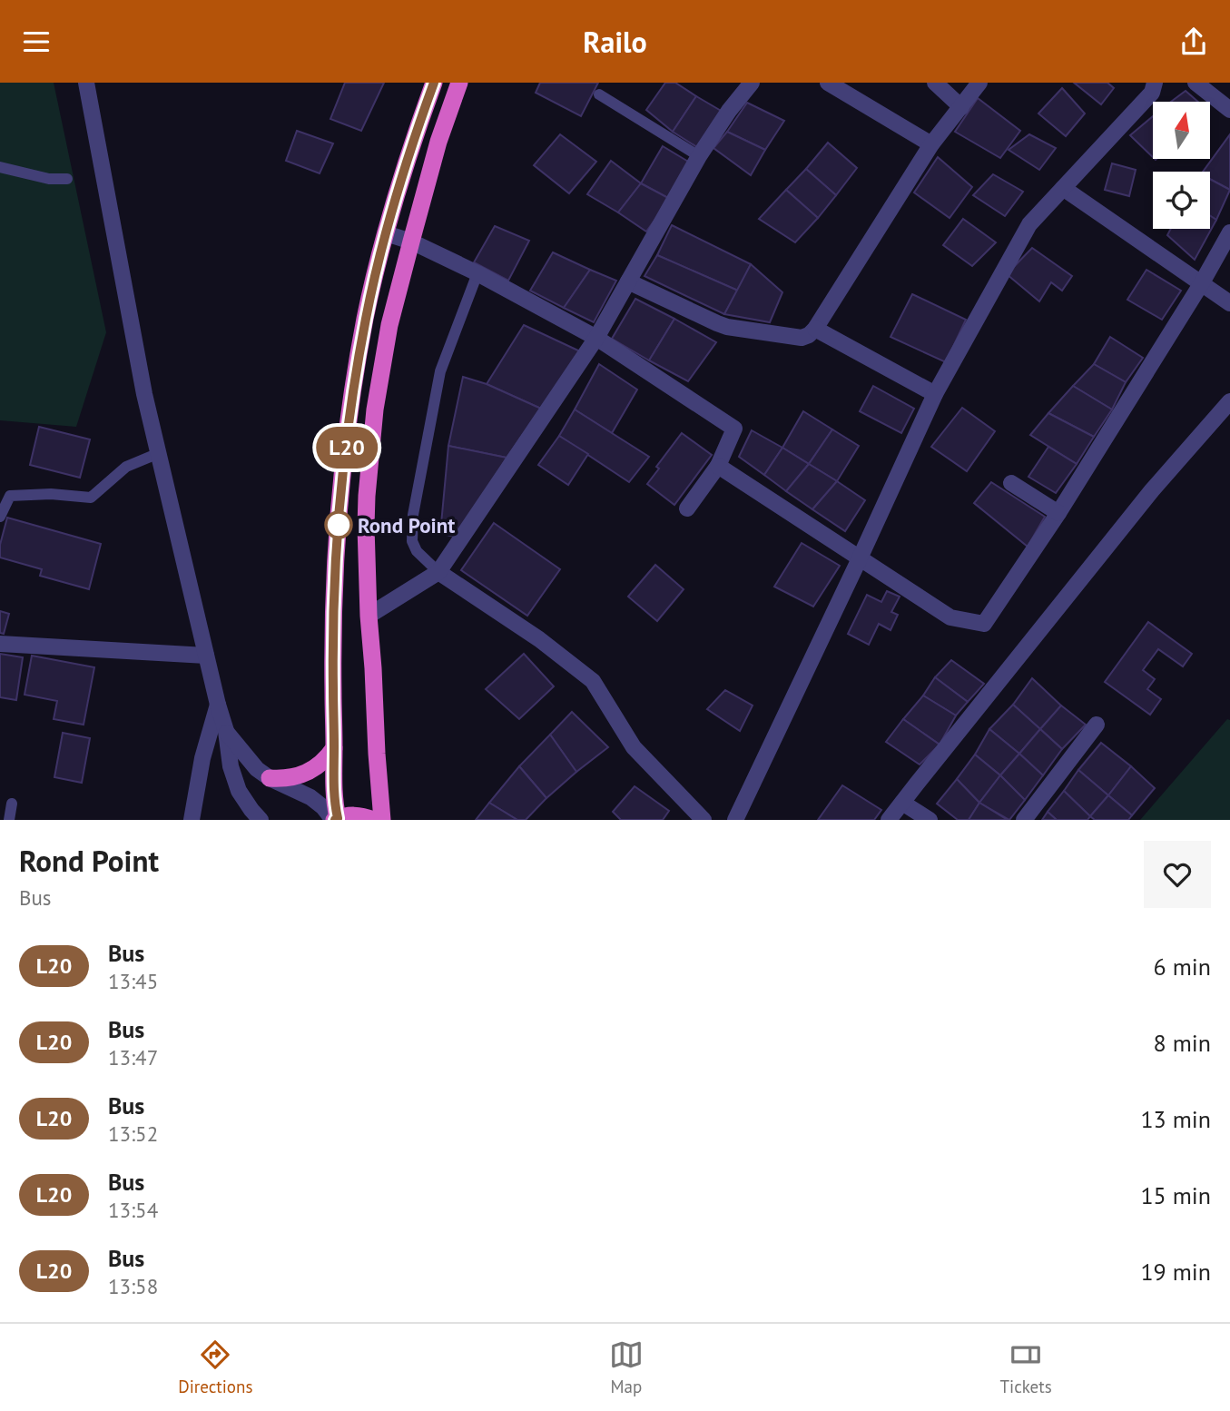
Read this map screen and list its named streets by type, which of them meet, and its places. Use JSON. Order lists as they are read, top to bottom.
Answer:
{
  "places": ["Rond Point"],
  "lines": ["bus line L20"],
  "north": "top",
  "page": {
    "header": "Railo",
    "on_map": "L20",
    "heading": ["Rond Point", "Bus"],
    "list": [
      {
        "mark": "L20",
        "name": "Bus",
        "note": "13:45",
        "value": "6 min"
      },
      {
        "mark": "L20",
        "name": "Bus",
        "note": "13:47",
        "value": "8 min"
      },
      {
        "mark": "L20",
        "name": "Bus",
        "note": "13:52",
        "value": "13 min"
      },
      {
        "mark": "L20",
        "name": "Bus",
        "note": "13:54",
        "value": "15 min"
      },
      {
        "mark": "L20",
        "name": "Bus",
        "note": "13:58",
        "value": "19 min"
      }
    ],
    "tabs": ["Directions", "Map", "Tickets"]
  }
}
